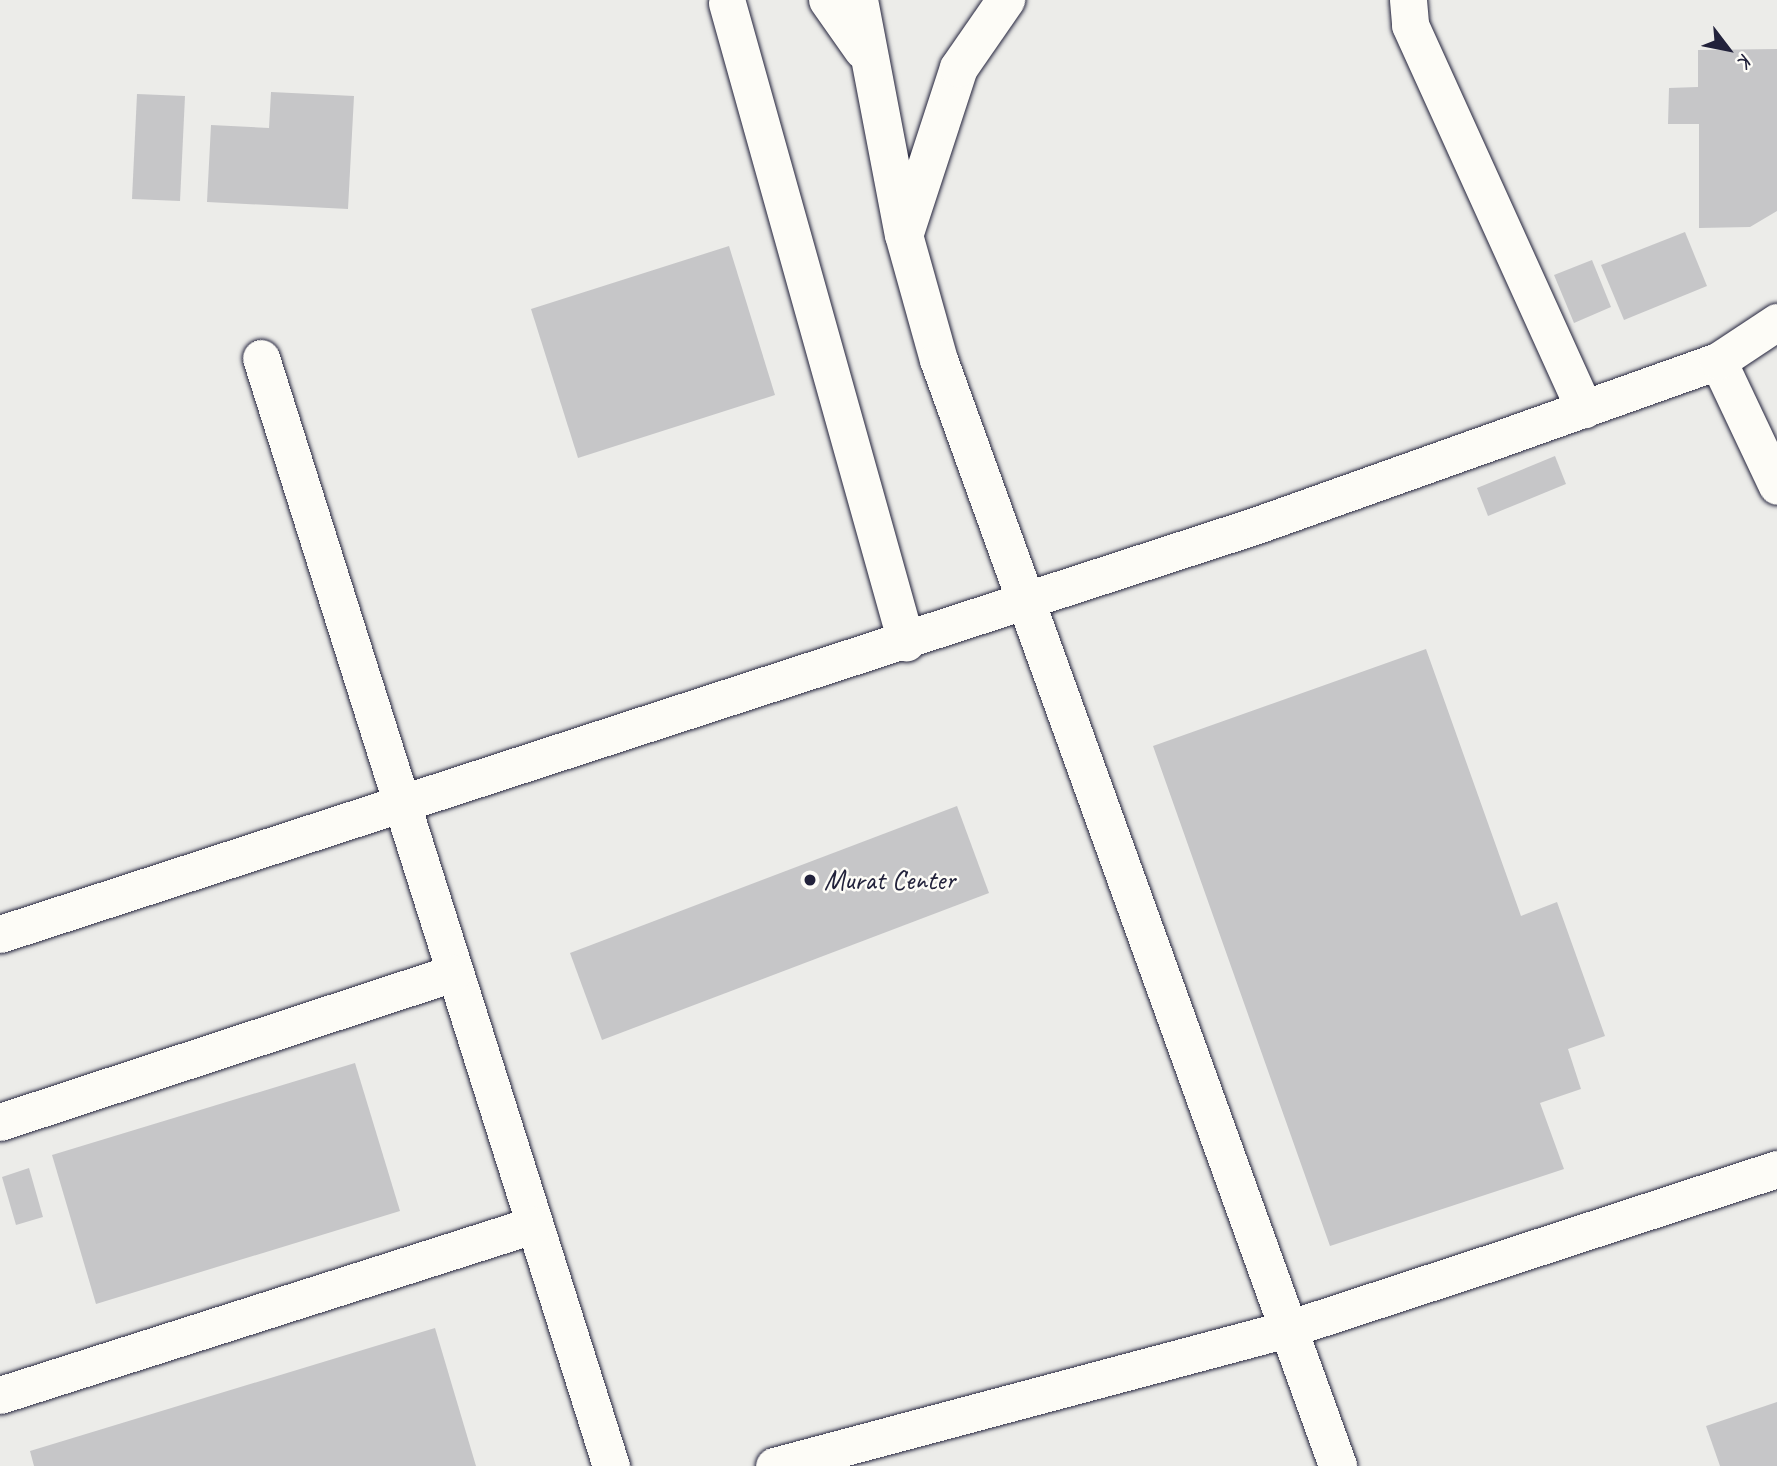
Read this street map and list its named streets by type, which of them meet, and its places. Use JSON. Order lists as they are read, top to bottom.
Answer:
{
  "places": ["Murat Center"],
  "north": "bottom right"
}
